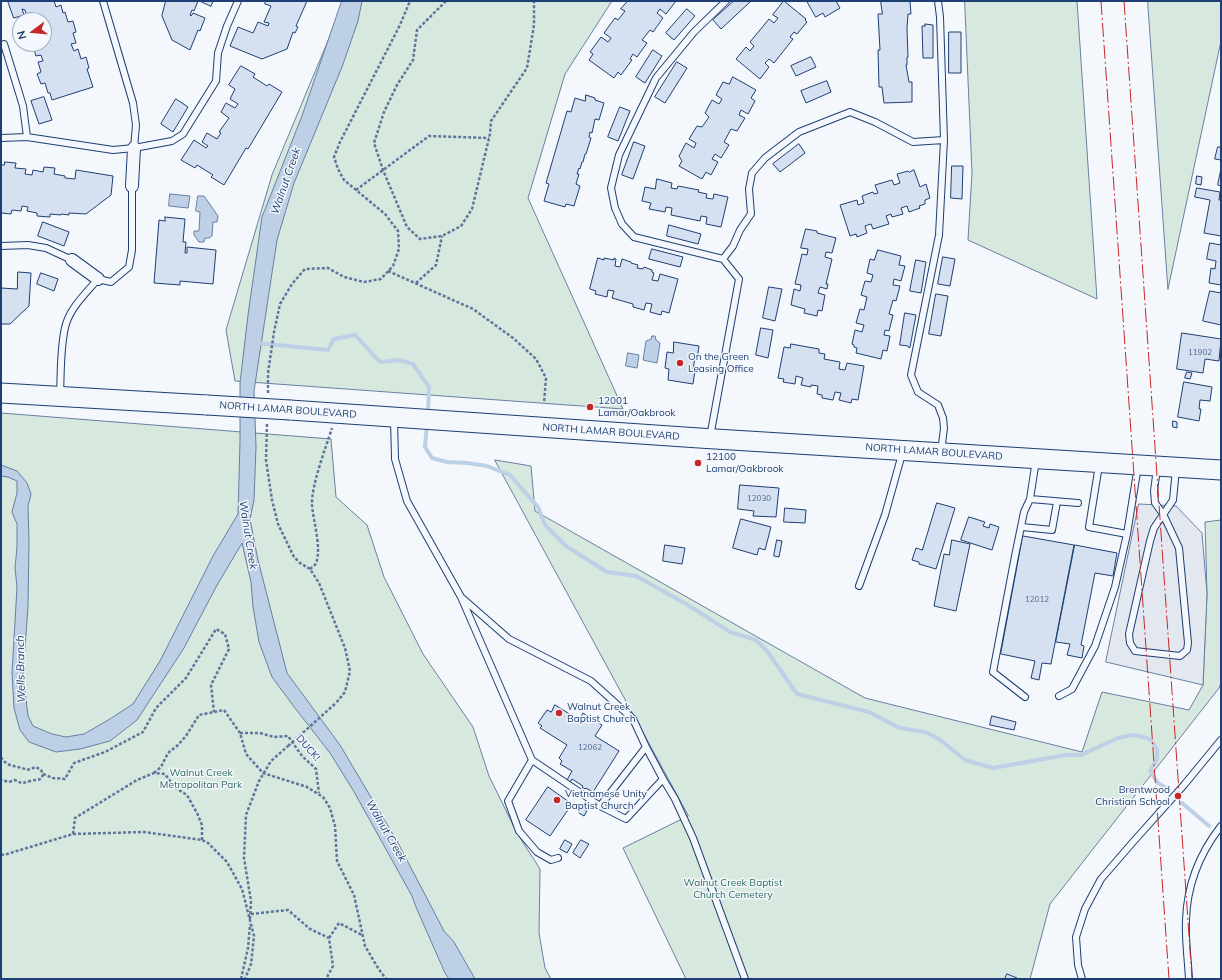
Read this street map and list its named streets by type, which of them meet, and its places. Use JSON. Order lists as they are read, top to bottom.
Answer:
{
  "streets": {
    "main road": ["NORTH LAMAR BOULEVARD"],
    "path": ["DUCK!"]
  },
  "water": ["Walnut Creek", "Wells Branch"],
  "parks": ["Walnut Creek Metropolitan Park", "Walnut Creek Baptist Church Cemetery"],
  "places": [
    "On the Green Leasing Office",
    "12001 Lamar/Oakbrook",
    "12100 Lamar/Oakbrook",
    "Walnut Creek Baptist Church",
    "Brentwood Christian School",
    "Vietnamese Unity Baptist Church"
  ],
  "house_numbers": [
    "11902",
    "12030",
    "12012",
    "12062"
  ],
  "north": "left"
}
